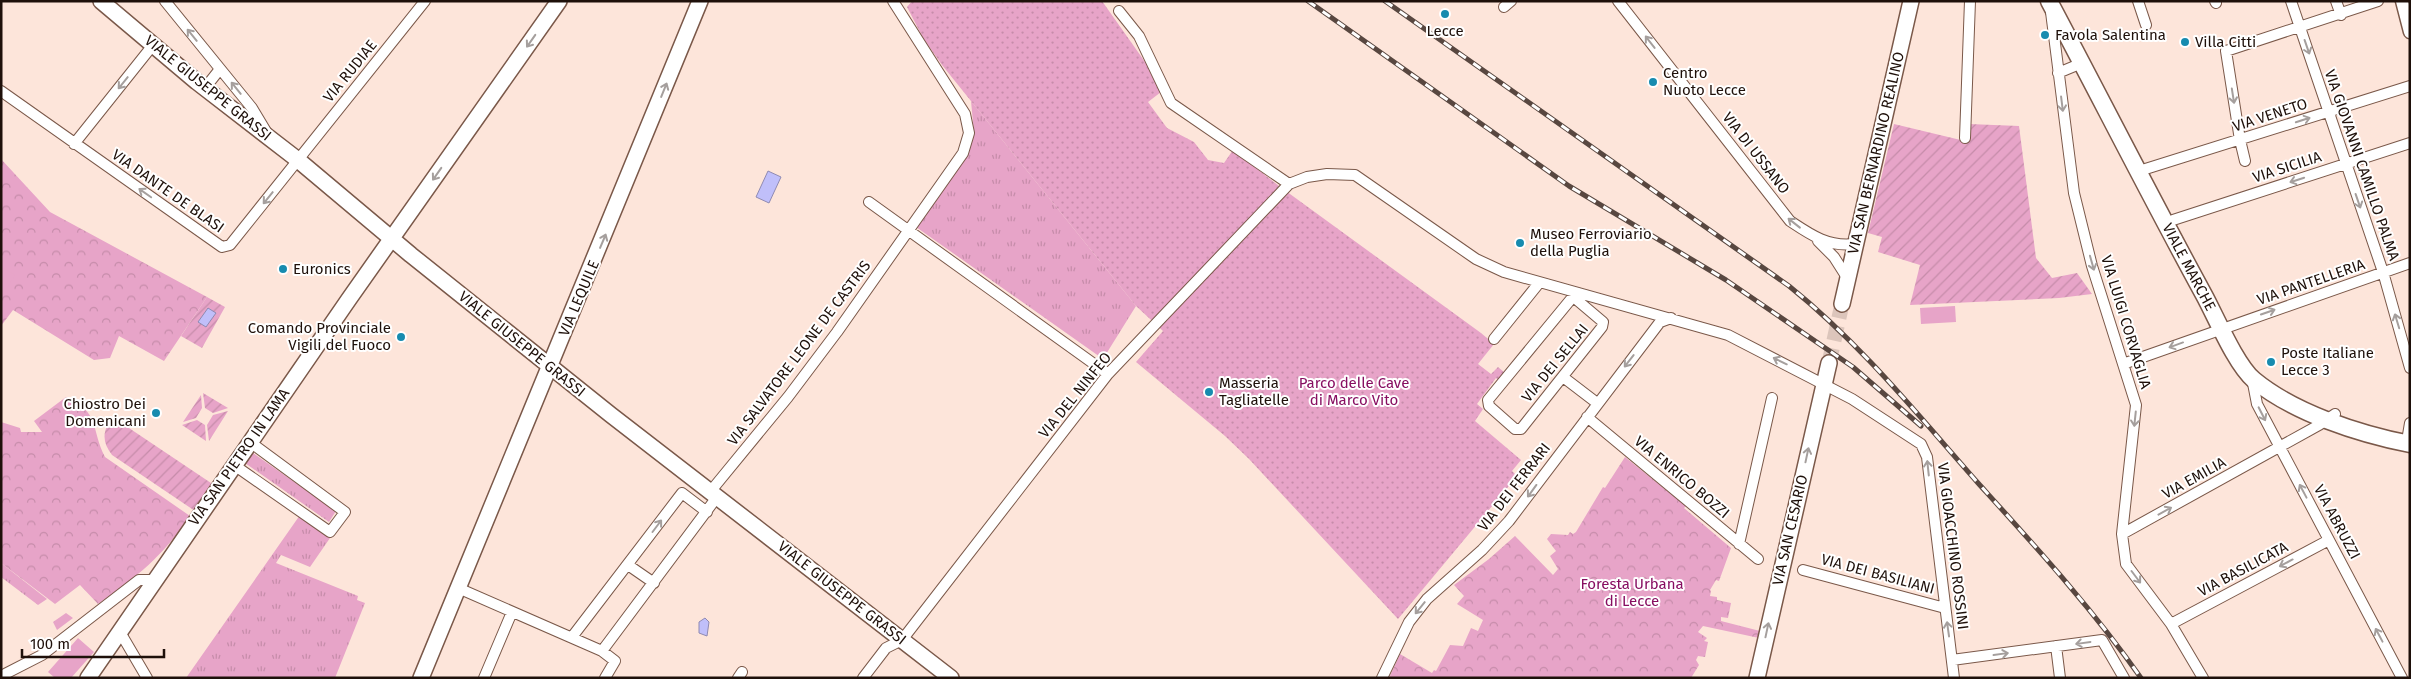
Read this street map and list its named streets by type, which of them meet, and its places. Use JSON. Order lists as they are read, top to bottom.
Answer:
{
  "streets": {
    "main road": [
      "VIALE GIUSEPPE GRASSI",
      "VIA SAN BERNARDINO REALINO",
      "VIALE MARCHE",
      "VIA LEQUILE",
      "VIA SAN PIETRO IN LAMA",
      "VIA SAN CESARIO"
    ],
    "street": [
      "VIA RUDIAE",
      "VIA VENETO",
      "VIA DI USSANO",
      "VIA GIOVANNI CAMILLO PALMA",
      "VIA SICILIA",
      "VIA DANTE DE BLASI",
      "VIA PANTELLERIA",
      "VIA LUIGI CORVAGLIA",
      "VIA SALVATORE LEONE DE CASTRIS",
      "VIA DEI SELLAI",
      "VIA DEL NINFEO",
      "VIA ENRICO BOZZI",
      "VIA EMILIA",
      "VIA DEI FERRARI",
      "VIA ABRUZZI",
      "VIA GIOACCHINO ROSSINI",
      "VIA BASILICATA",
      "VIA DEI BASILIANI"
    ]
  },
  "crossings": [
    ["VIA RUDIAE", "VIALE GIUSEPPE GRASSI"],
    ["VIA RUDIAE", "VIA DANTE DE BLASI"],
    ["VIALE GIUSEPPE GRASSI", "VIA DANTE DE BLASI"],
    ["VIALE GIUSEPPE GRASSI", "VIA LEQUILE"],
    ["VIALE GIUSEPPE GRASSI", "VIA SALVATORE LEONE DE CASTRIS"],
    ["VIALE GIUSEPPE GRASSI", "VIA DEL NINFEO"],
    ["VIALE GIUSEPPE GRASSI", "VIA SAN PIETRO IN LAMA"],
    ["VIA VENETO", "VIA GIOVANNI CAMILLO PALMA"],
    ["VIA VENETO", "VIALE MARCHE"],
    ["VIA DI USSANO", "VIA SAN BERNARDINO REALINO"],
    ["VIA GIOVANNI CAMILLO PALMA", "VIA SICILIA"],
    ["VIA GIOVANNI CAMILLO PALMA", "VIA PANTELLERIA"],
    ["VIA SICILIA", "VIALE MARCHE"],
    ["VIALE MARCHE", "VIA PANTELLERIA"],
    ["VIALE MARCHE", "VIA LUIGI CORVAGLIA"],
    ["VIALE MARCHE", "VIA EMILIA"],
    ["VIALE MARCHE", "VIA ABRUZZI"],
    ["VIA PANTELLERIA", "VIA LUIGI CORVAGLIA"],
    ["VIA LUIGI CORVAGLIA", "VIA EMILIA"],
    ["VIA LUIGI CORVAGLIA", "VIA BASILICATA"],
    ["VIA DEI SELLAI", "VIA GIOACCHINO ROSSINI"],
    ["VIA DEL NINFEO", "VIA GIOACCHINO ROSSINI"],
    ["VIA ENRICO BOZZI", "VIA DEI FERRARI"],
    ["VIA EMILIA", "VIA ABRUZZI"],
    ["VIA DEI FERRARI", "VIA GIOACCHINO ROSSINI"],
    ["VIA ABRUZZI", "VIA BASILICATA"],
    ["VIA SAN CESARIO", "VIA GIOACCHINO ROSSINI"],
    ["VIA GIOACCHINO ROSSINI", "VIA DEI BASILIANI"]
  ],
  "one_way": [
    "VIA DI USSANO",
    "VIA SICILIA",
    "VIA LEQUILE",
    "VIA LUIGI CORVAGLIA",
    "VIA SAN PIETRO IN LAMA",
    "VIA EMILIA",
    "VIA DEI FERRARI",
    "VIA SAN CESARIO",
    "VIA GIOACCHINO ROSSINI",
    "VIA BASILICATA"
  ],
  "parks": ["Parco delle Cave di Marco Vito", "Foresta Urbana di Lecce"],
  "places": [
    "Lecce",
    "Favola Salentina",
    "Villa Citti",
    "Centro Nuoto Lecce",
    "Museo Ferroviario della Puglia",
    "Euronics",
    "Comando Provinciale Vigili del Fuoco",
    "Poste Italiane Lecce 3",
    "Masseria Tagliatelle",
    "Chiostro Dei Domenicani"
  ],
  "scale_bar": "100 m"
}
